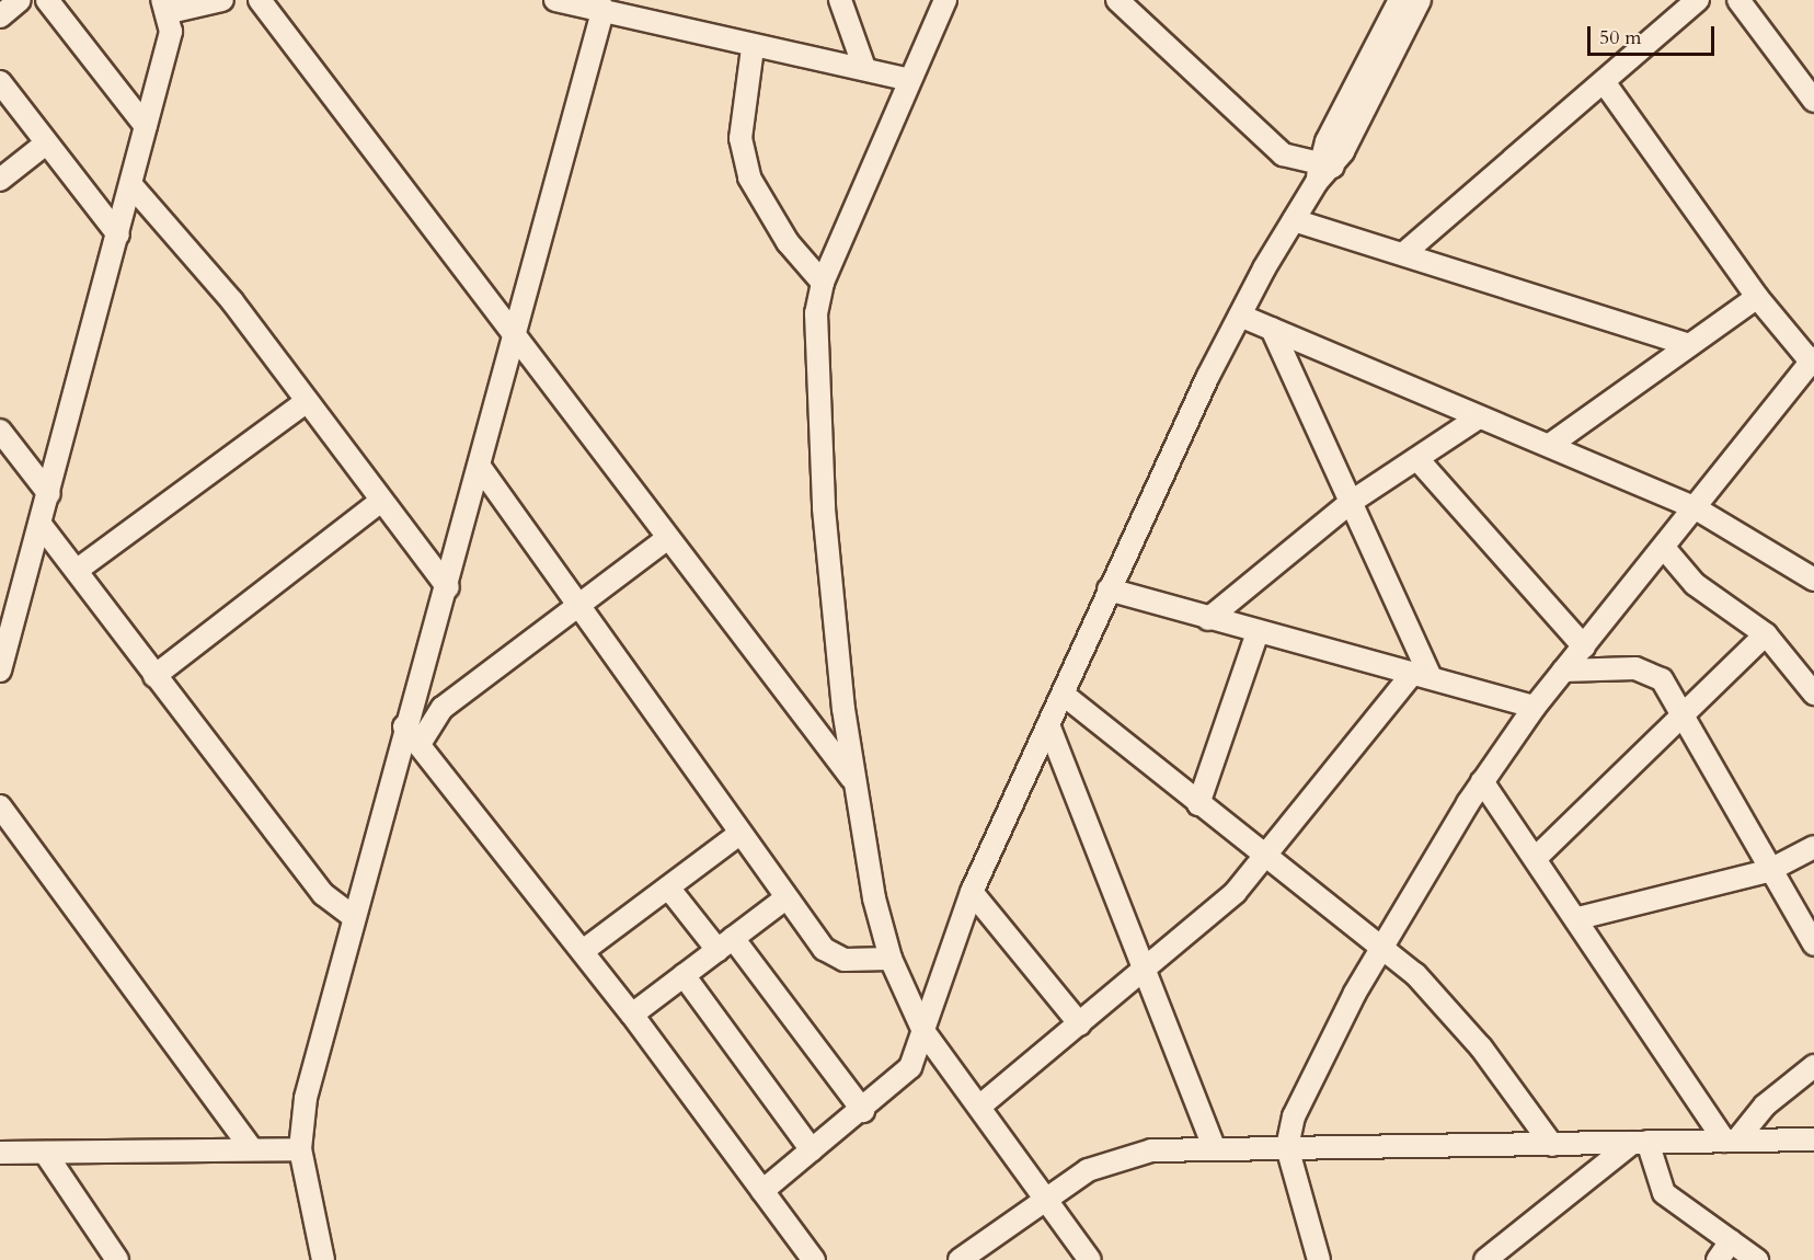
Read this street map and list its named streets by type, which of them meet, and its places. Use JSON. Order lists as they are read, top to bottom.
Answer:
{
  "scale_bar": "50 m"
}
